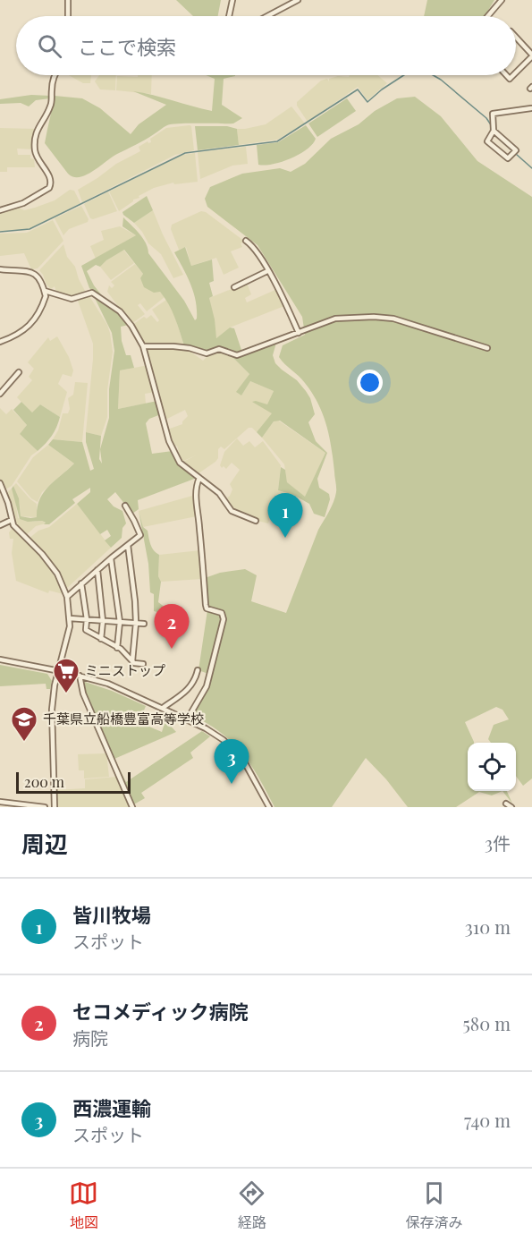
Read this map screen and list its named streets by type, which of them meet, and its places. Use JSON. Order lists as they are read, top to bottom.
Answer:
{
  "places": {
    "supermarket": ["ミニストップ"],
    "school or university": ["千葉県立船橋豊富高等学校"]
  },
  "scale_bar": "200 m",
  "page": {
    "search": "ここで検索",
    "pins": ["1", "2", "3"],
    "scale": "200 m",
    "heading": ["周辺", "3件"],
    "list": [
      {
        "mark": "1",
        "name": "皆川牧場",
        "note": "スポット",
        "value": "310 m"
      },
      {
        "mark": "2",
        "name": "セコメディック病院",
        "note": "病院",
        "value": "580 m"
      },
      {
        "mark": "3",
        "name": "西濃運輸",
        "note": "スポット",
        "value": "740 m"
      }
    ],
    "nav": ["地図", "経路", "保存済み"]
  }
}
